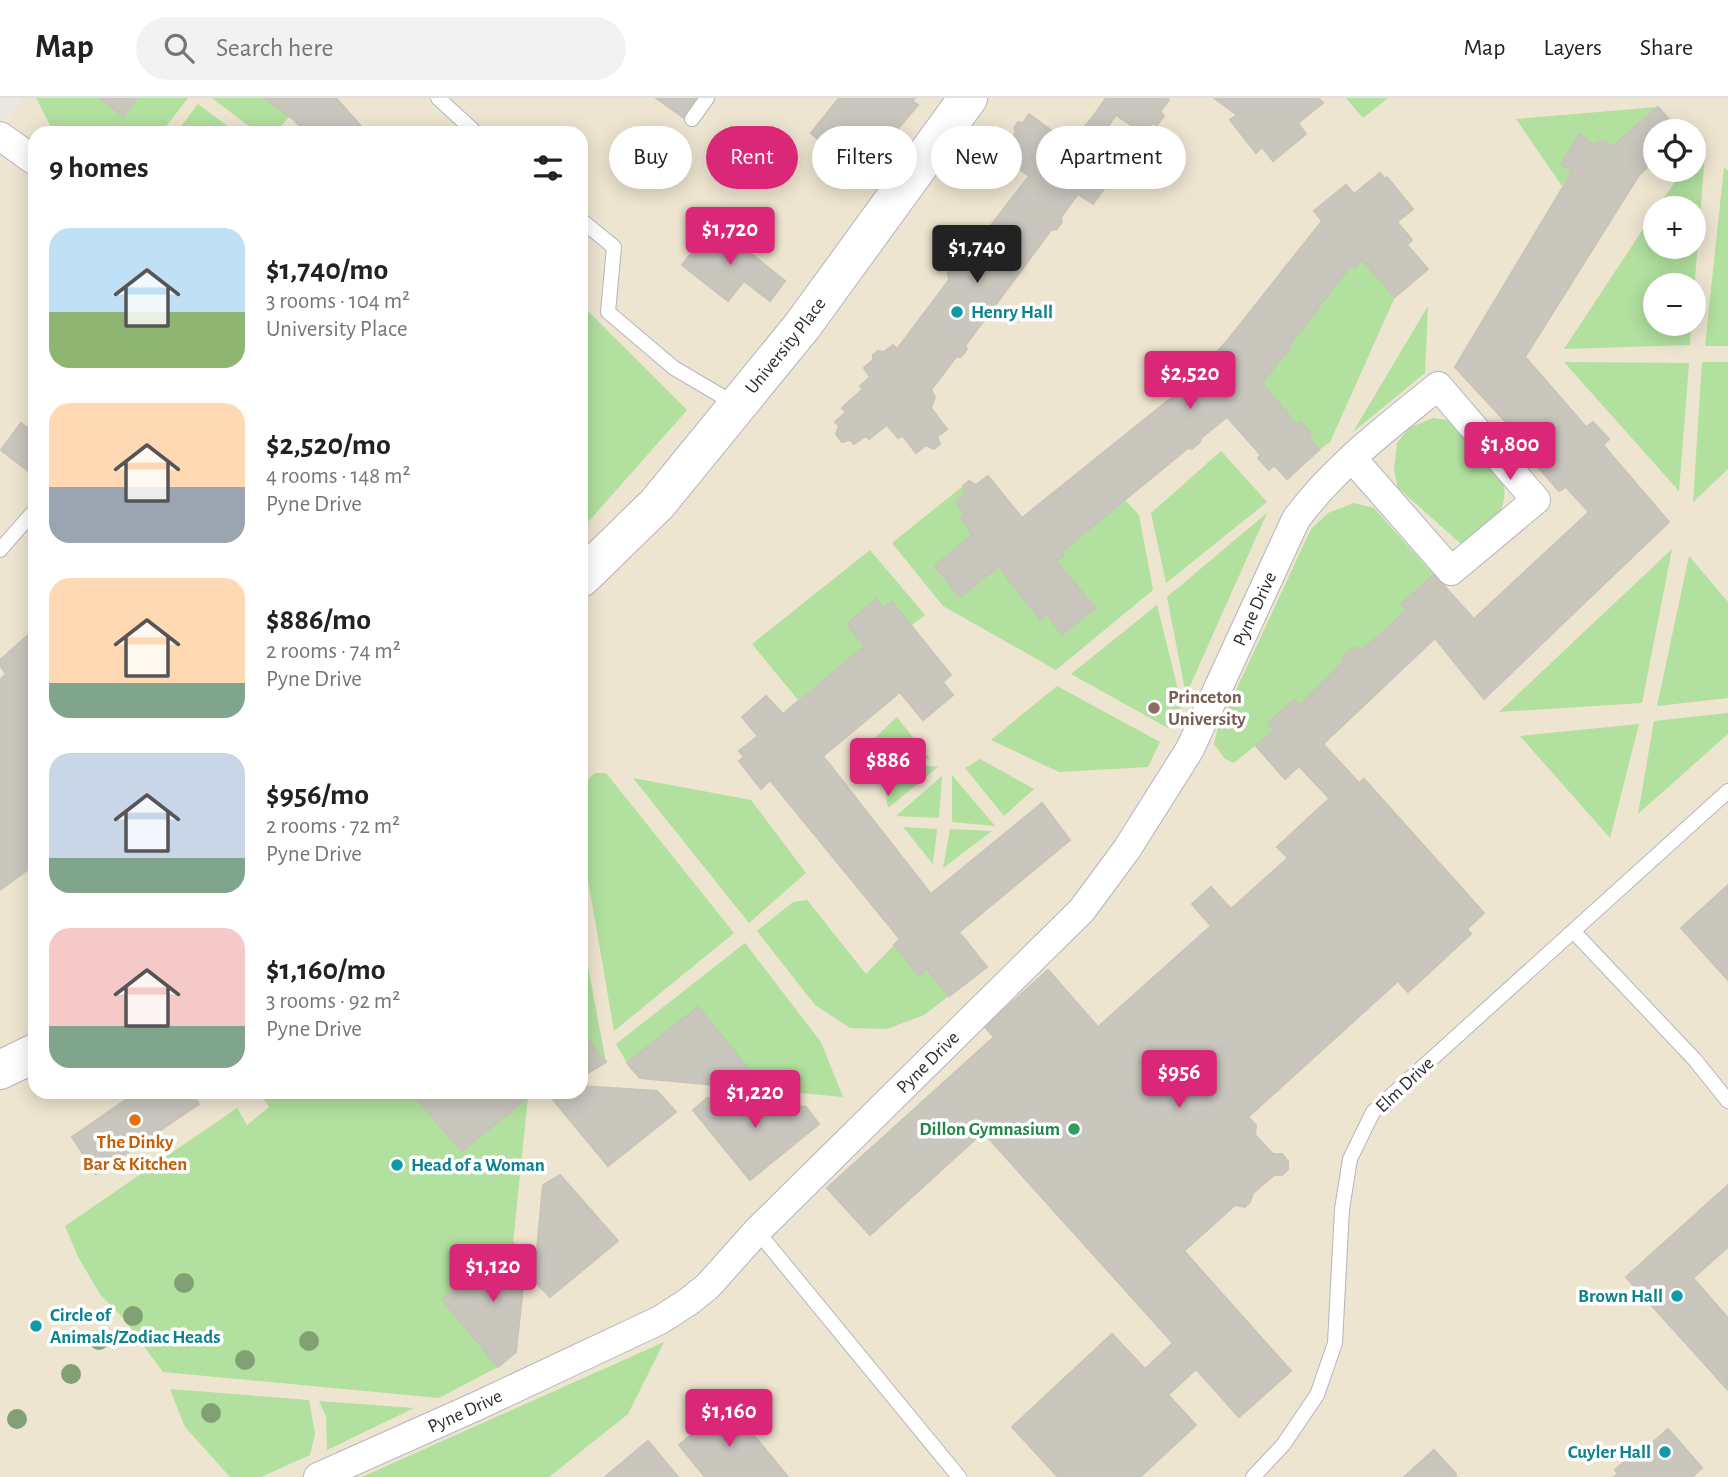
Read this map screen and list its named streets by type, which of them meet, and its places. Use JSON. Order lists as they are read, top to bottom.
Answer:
{
  "streets": {
    "street": ["University Place", "Pyne Drive"],
    "lane": ["Elm Drive"]
  },
  "places": [
    "Henry Hall",
    "Princeton University",
    "The Dinky Bar & Kitchen",
    "Dillon Gymnasium",
    "Head of a Woman",
    "Brown Hall",
    "Circle of Animals/Zodiac Heads",
    "Cuyler Hall"
  ],
  "page": {
    "header": "Map",
    "search": "Search here",
    "nav": ["Map", "Layers", "Share"],
    "map_buttons": ["+", "−"],
    "chip": [
      "Buy",
      "Rent",
      "Filters",
      "New",
      "Apartment"
    ],
    "heading": "9 homes",
    "price": [
      "$1,720",
      "$1,740",
      "$2,520",
      "$1,800",
      "$886",
      "$956",
      "$1,220",
      "$1,120",
      "$1,160"
    ],
    "list": [
      {
        "name": "$1,740/mo",
        "note": "3 rooms · 104 m² · University Place"
      },
      {
        "name": "$2,520/mo",
        "note": "4 rooms · 148 m² · Pyne Drive"
      },
      {
        "name": "$886/mo",
        "note": "2 rooms · 74 m² · Pyne Drive"
      },
      {
        "name": "$956/mo",
        "note": "2 rooms · 72 m² · Pyne Drive"
      },
      {
        "name": "$1,160/mo",
        "note": "3 rooms · 92 m² · Pyne Drive"
      }
    ]
  }
}
